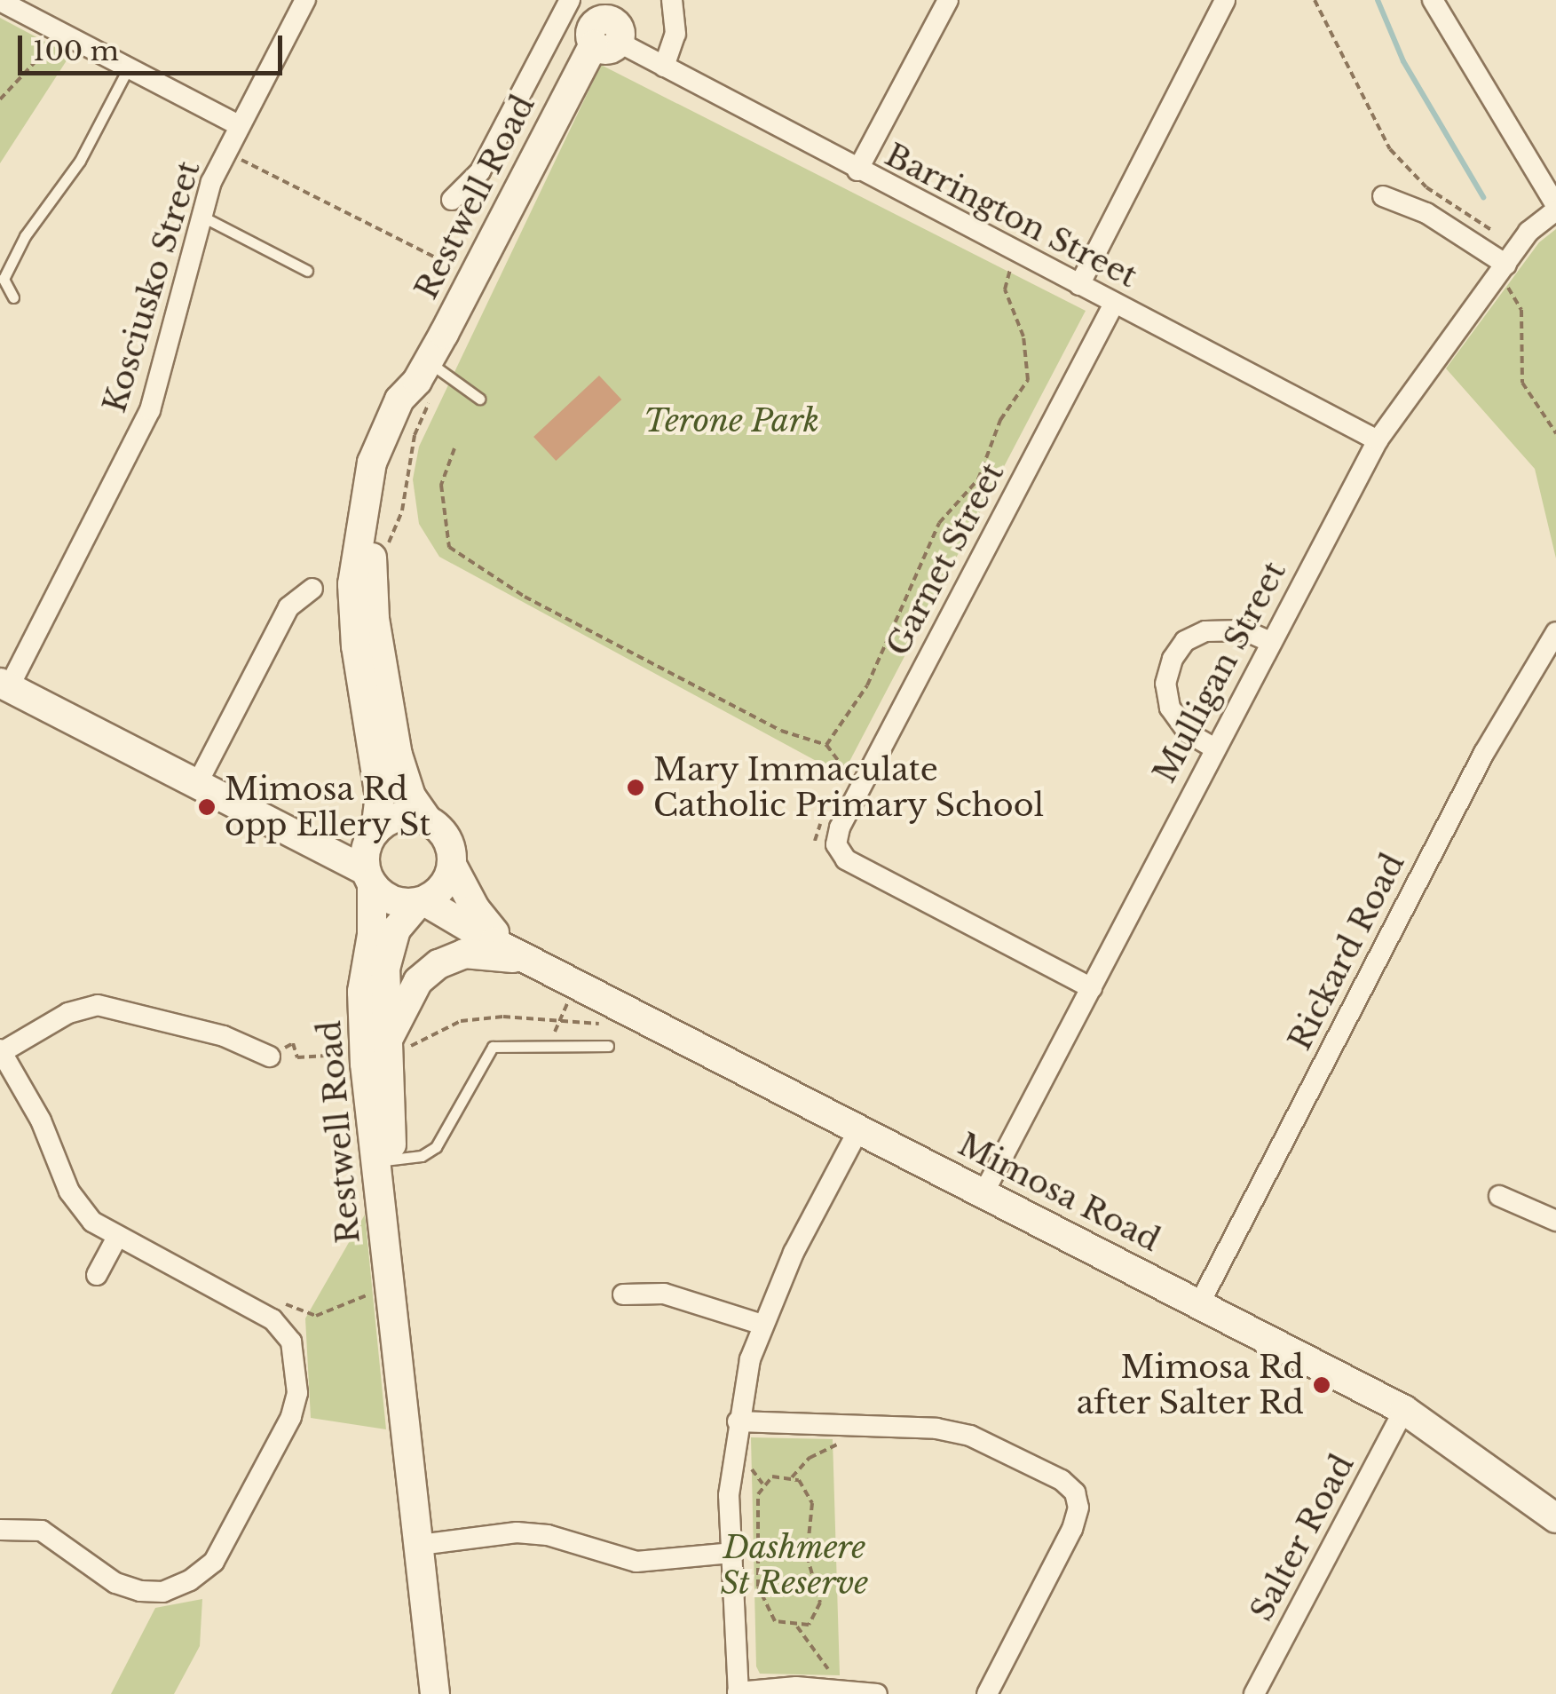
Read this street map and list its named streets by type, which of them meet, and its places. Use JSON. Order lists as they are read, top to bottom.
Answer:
{
  "streets": {
    "main road": ["Restwell Road", "Mimosa Road"],
    "street": [
      "Barrington Street",
      "Kosciusko Street",
      "Garnet Street",
      "Mulligan Street",
      "Rickard Road",
      "Salter Road"
    ]
  },
  "crossings": [
    ["Restwell Road", "Barrington Street"],
    ["Restwell Road", "Mimosa Road"],
    ["Barrington Street", "Garnet Street"],
    ["Barrington Street", "Mulligan Street"],
    ["Garnet Street", "Mulligan Street"],
    ["Mulligan Street", "Mimosa Road"],
    ["Rickard Road", "Mimosa Road"],
    ["Mimosa Road", "Salter Road"]
  ],
  "parks": ["Terone Park", "Dashmere St Reserve"],
  "places": ["Mary Immaculate Catholic Primary School", "Mimosa Rd opp Ellery St", "Mimosa Rd after Salter Rd"],
  "scale_bar": "100 m"
}
